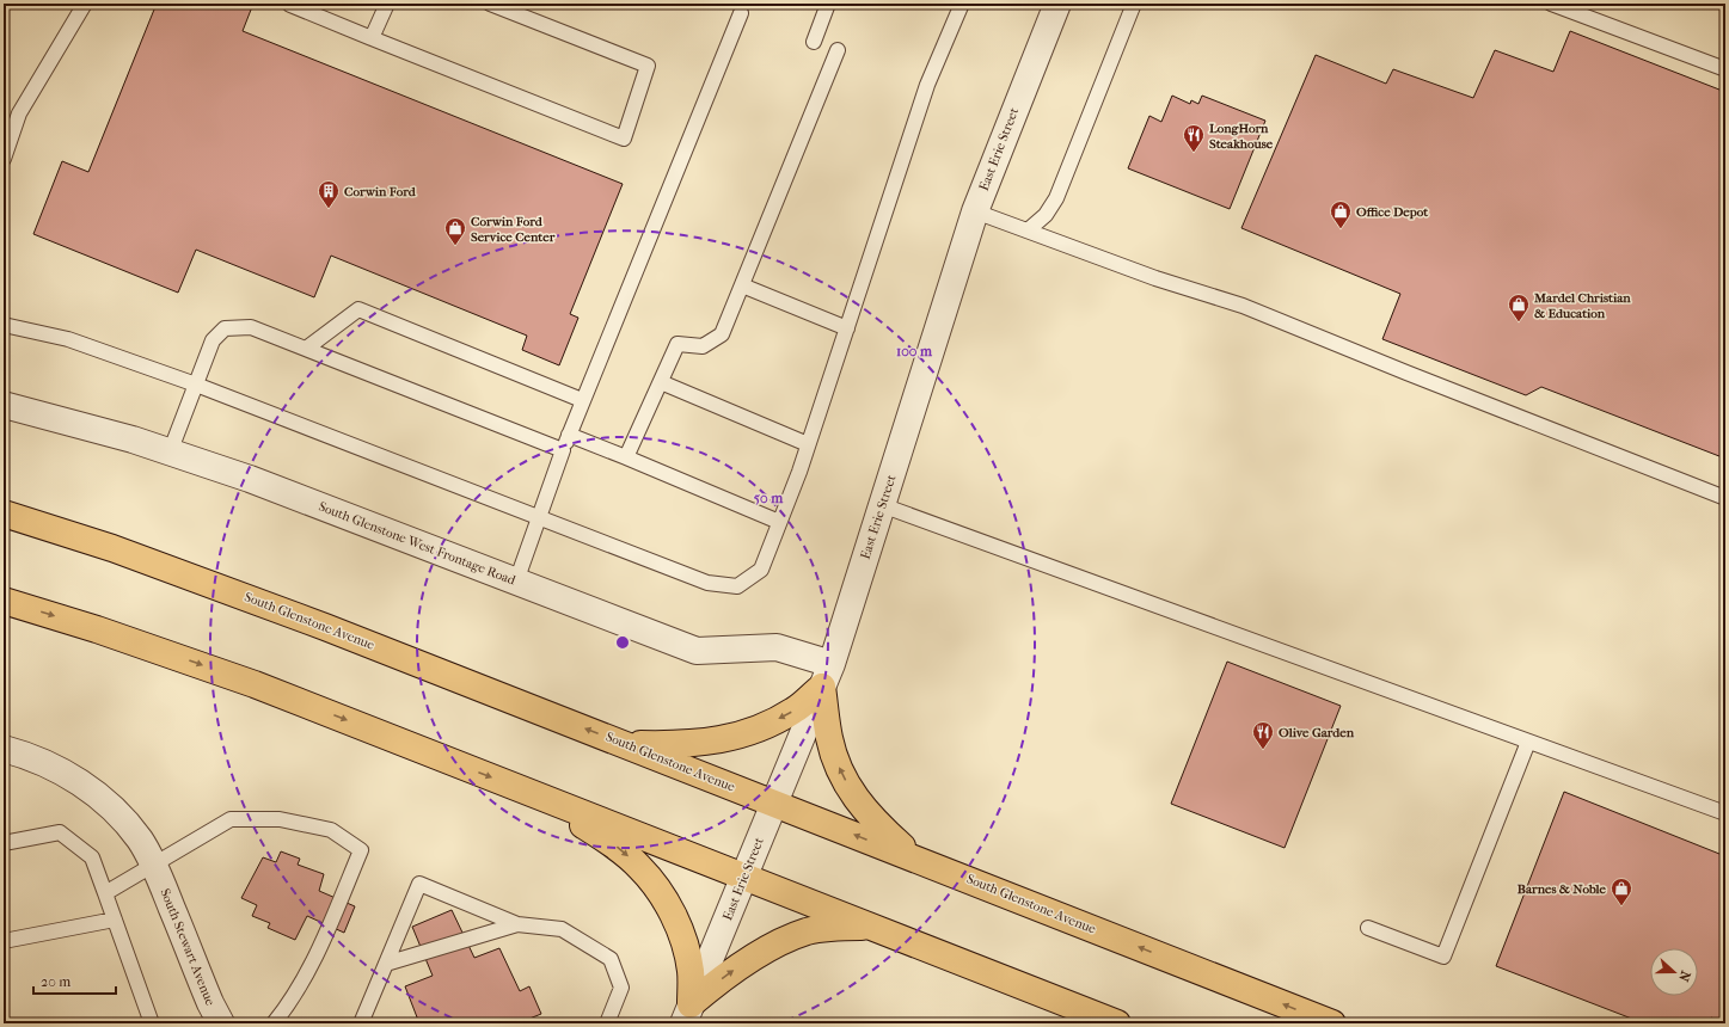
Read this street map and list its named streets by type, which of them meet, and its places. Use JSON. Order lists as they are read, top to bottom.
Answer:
{
  "streets": {
    "main road": ["South Glenstone Avenue"],
    "street": ["East Erie Street", "South Glenstone West Frontage Road", "South Stewart Avenue"]
  },
  "crossings": [
    ["East Erie Street", "South Glenstone West Frontage Road"],
    ["East Erie Street", "South Glenstone Avenue"]
  ],
  "places": {
    "restaurant": ["LongHorn Steakhouse", "Olive Garden"],
    "building": ["Corwin Ford"],
    "shop": [
      "Office Depot",
      "Corwin Ford Service Center",
      "Mardel Christian & Education",
      "Barnes & Noble"
    ]
  },
  "scale_bar": "20 m",
  "north": "right",
  "rings": ["100 m", "50 m"]
}
